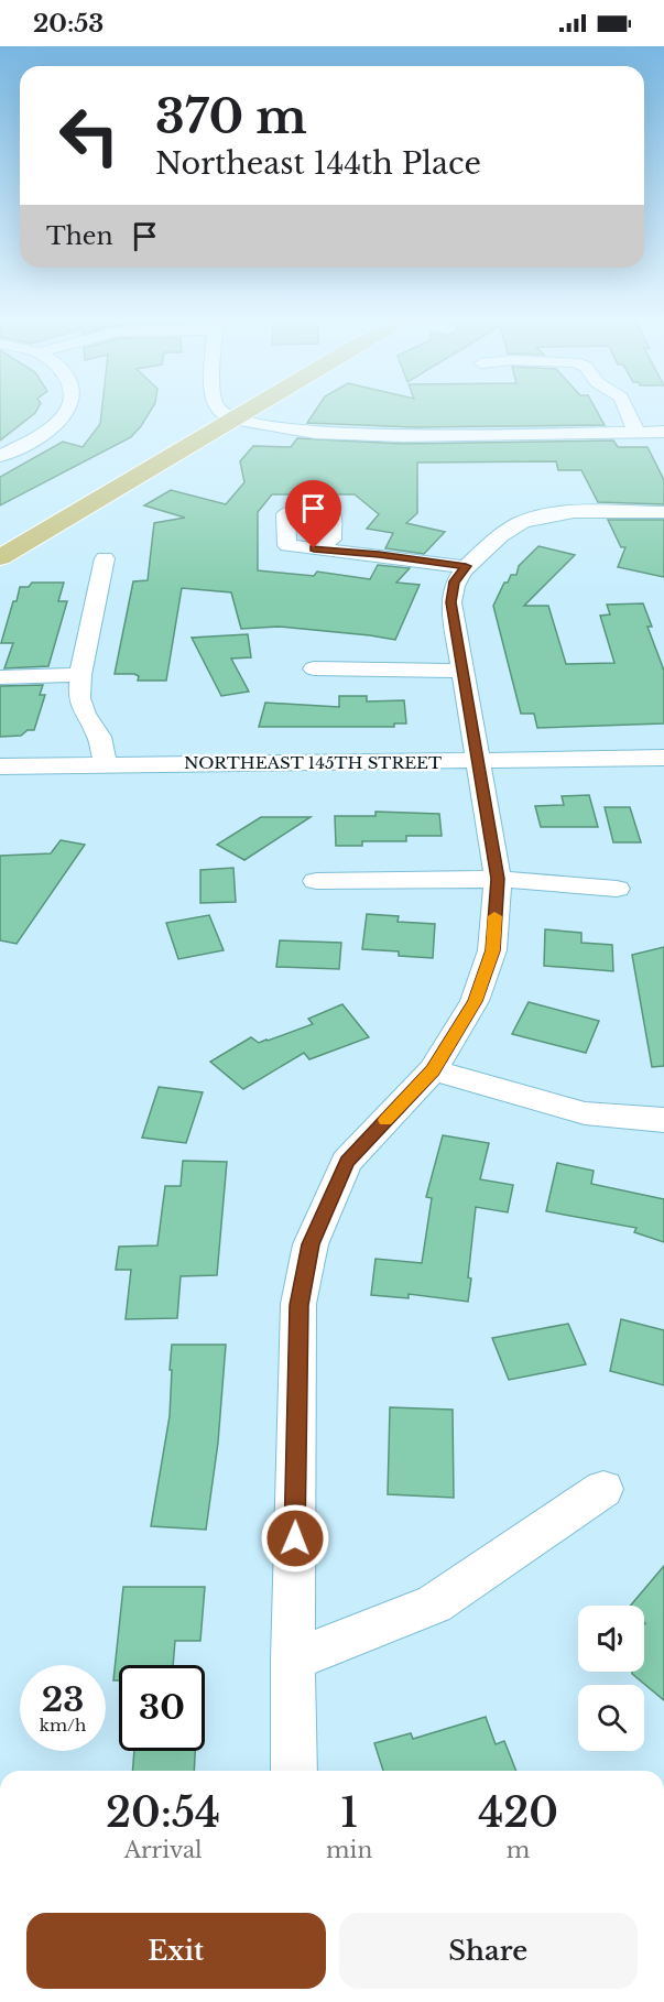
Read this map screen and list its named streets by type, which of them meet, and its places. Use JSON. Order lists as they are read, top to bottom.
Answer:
{
  "streets": {
    "street": ["NORTHEAST 145TH STREET"]
  },
  "page": {
    "status": "20:53",
    "turn": ["370 m", "Northeast 144th Place"],
    "then": "Then",
    "speed": "23 km/h",
    "limit": "30",
    "eta": [
      "20:54",
      "Arrival",
      "1",
      "min",
      "420",
      "m"
    ],
    "buttons": ["Exit", "Share"]
  }
}
